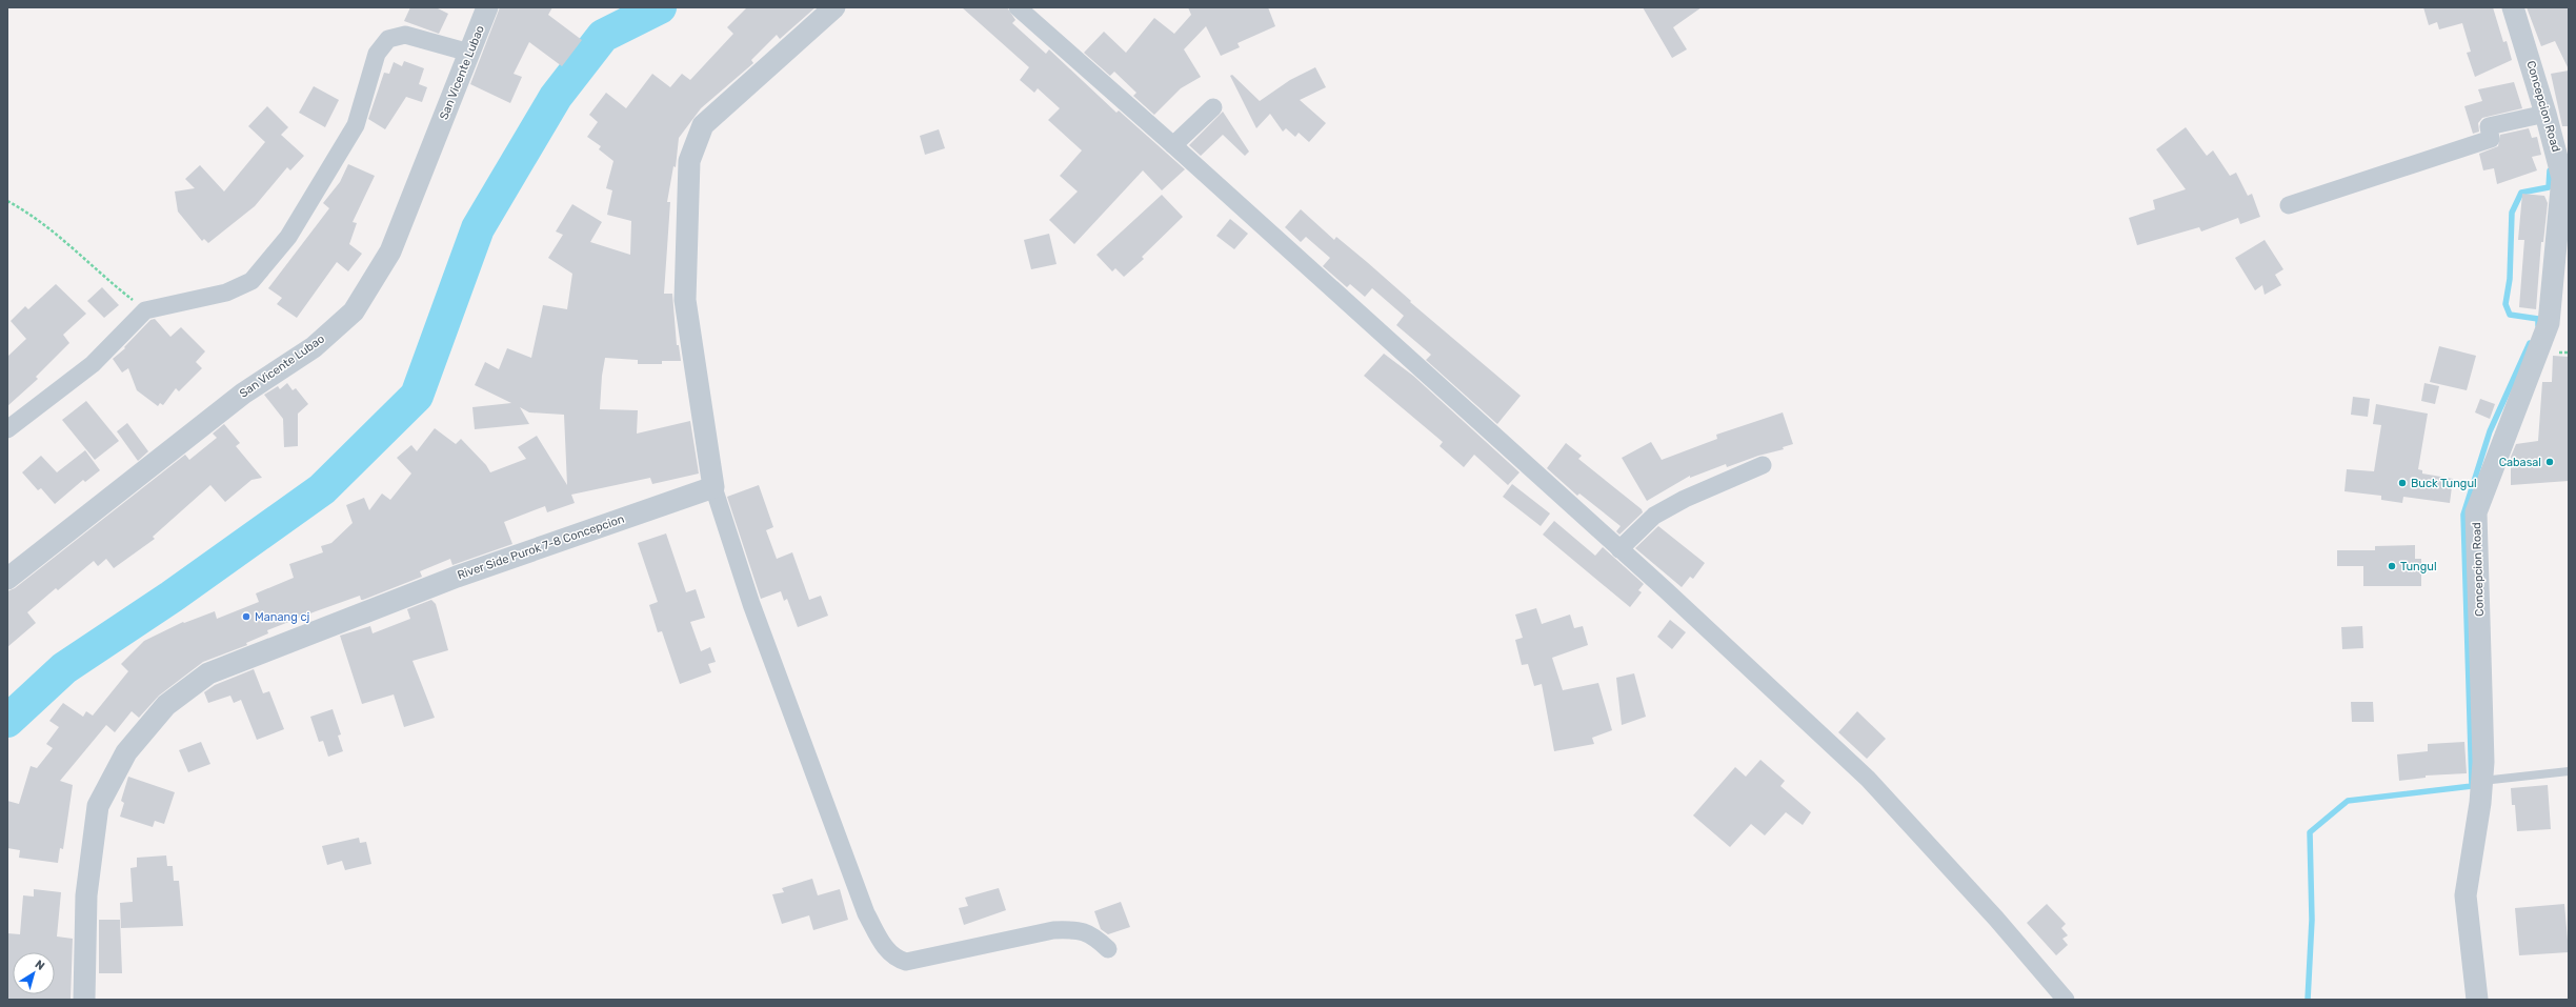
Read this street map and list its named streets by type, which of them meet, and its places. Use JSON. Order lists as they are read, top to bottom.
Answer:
{
  "streets": {
    "street": ["San Vicente Lubao", "Concepcion Road", "River Side Purok 7-8 Concepcion"]
  },
  "places": [
    "Cabasal",
    "Buck Tungul",
    "Tungul",
    "Manang cj"
  ],
  "north": "top right"
}
